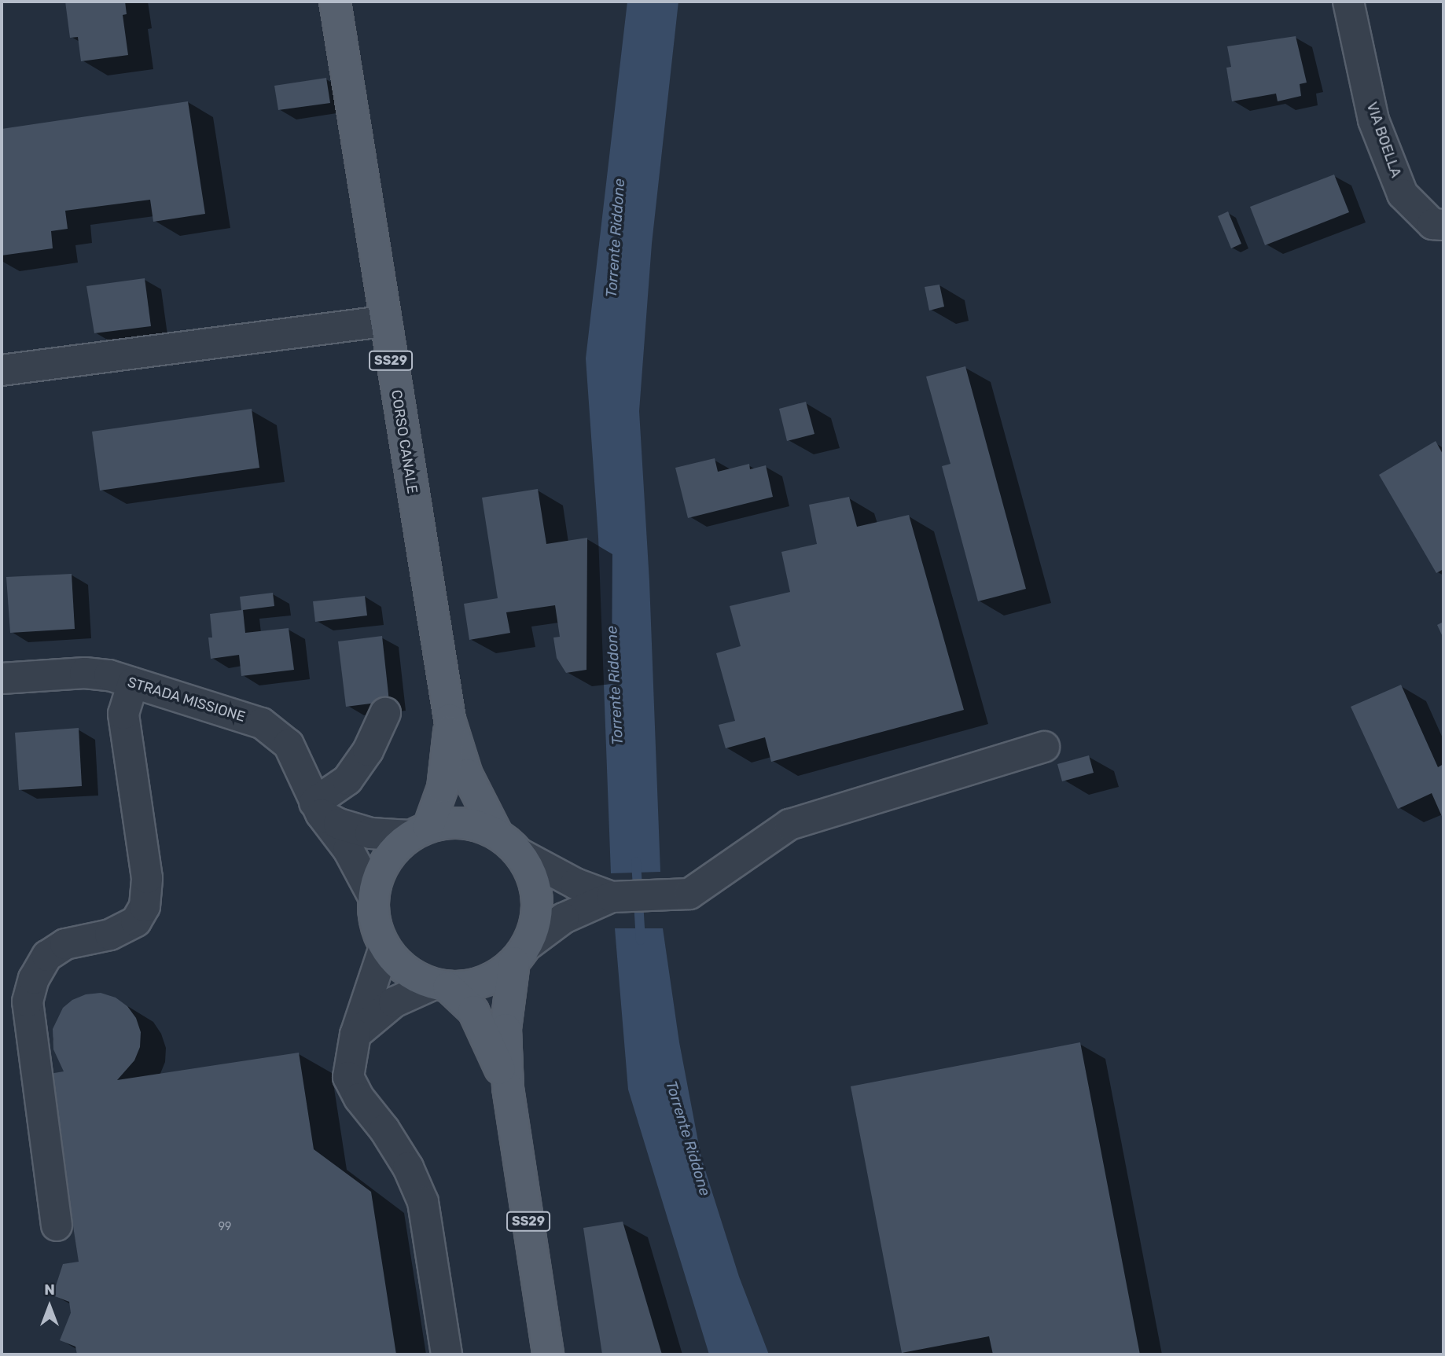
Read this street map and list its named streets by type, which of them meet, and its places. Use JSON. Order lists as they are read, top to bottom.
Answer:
{
  "streets": {
    "main road": ["SS29", "CORSO CANALE"],
    "street": ["VIA BOELLA", "STRADA MISSIONE"]
  },
  "crossings": [
    ["CORSO CANALE", "STRADA MISSIONE"]
  ],
  "water": ["Torrente Riddone"],
  "house_numbers": ["99"],
  "north": "top"
}
